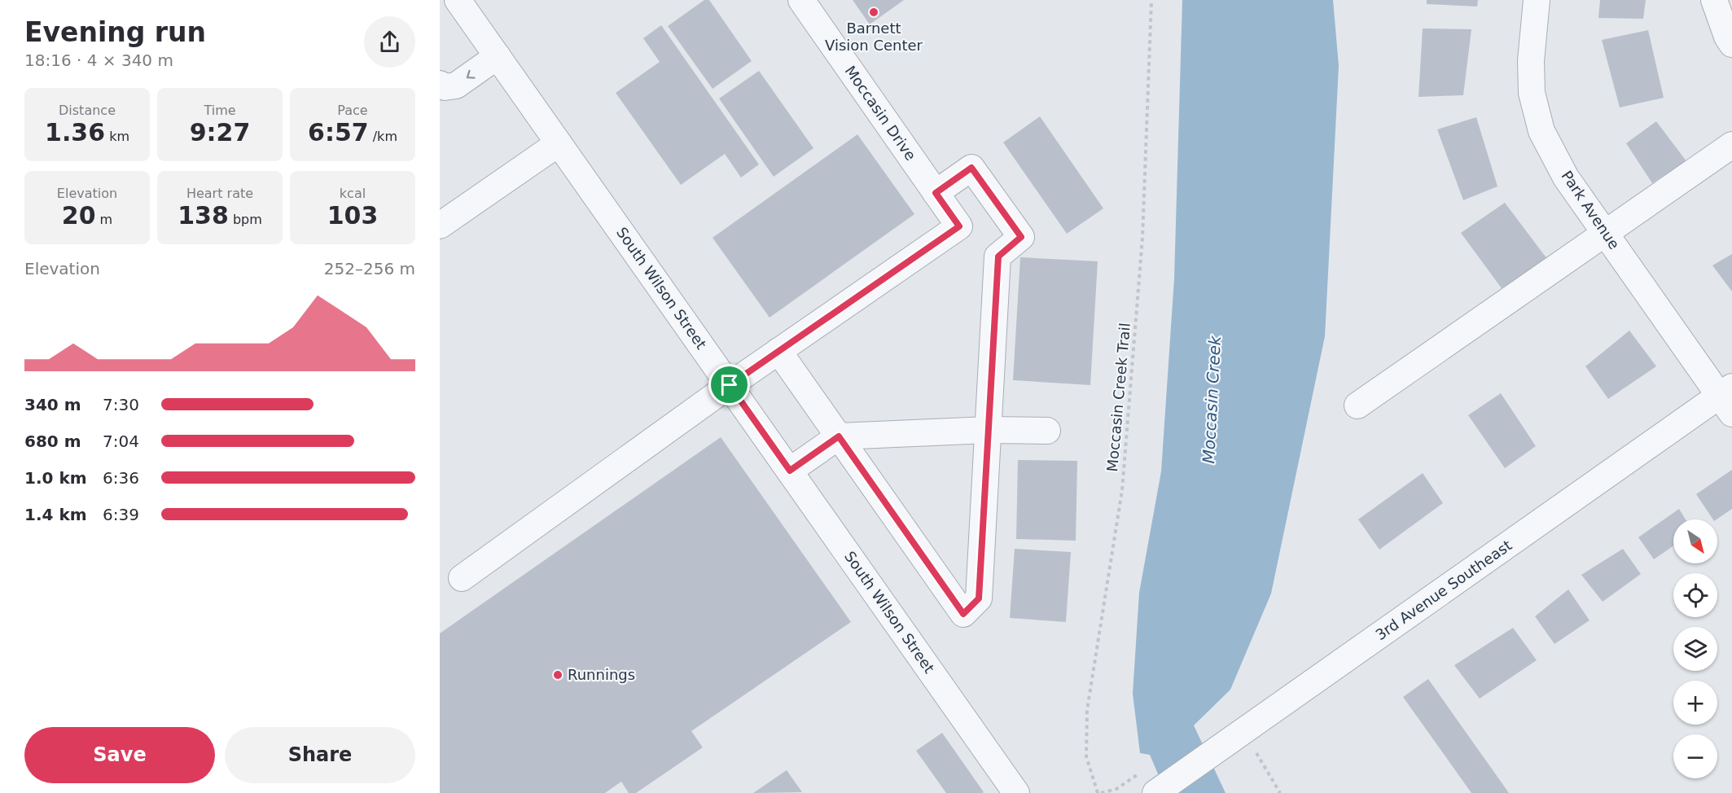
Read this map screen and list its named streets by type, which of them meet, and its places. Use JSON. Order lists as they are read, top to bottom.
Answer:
{
  "streets": {
    "street": [
      "Moccasin Drive",
      "Park Avenue",
      "South Wilson Street",
      "3rd Avenue Southeast"
    ],
    "path": ["Moccasin Creek Trail"]
  },
  "crossings": [
    ["Park Avenue", "3rd Avenue Southeast"]
  ],
  "water": ["Moccasin Creek"],
  "places": ["Barnett Vision Center", "Runnings"],
  "north": "bottom right",
  "page": {
    "heading": ["Evening run", "18:16 · 4 × 340 m"],
    "stats": [
      ["Distance", "1.36 km"],
      ["Time", "9:27"],
      ["Pace", "6:57 /km"],
      ["Elevation", "20 m"],
      ["Heart rate", "138 bpm"],
      ["kcal", "103"]
    ],
    "chart": ["Elevation", "252–256 m"],
    "list": [
      {
        "name": "340 m",
        "note": "7:30"
      },
      {
        "name": "680 m",
        "note": "7:04"
      },
      {
        "name": "1.0 km",
        "note": "6:36"
      },
      {
        "name": "1.4 km",
        "note": "6:39"
      }
    ],
    "map_buttons": ["+", "−"],
    "buttons": ["Save", "Share"]
  }
}
